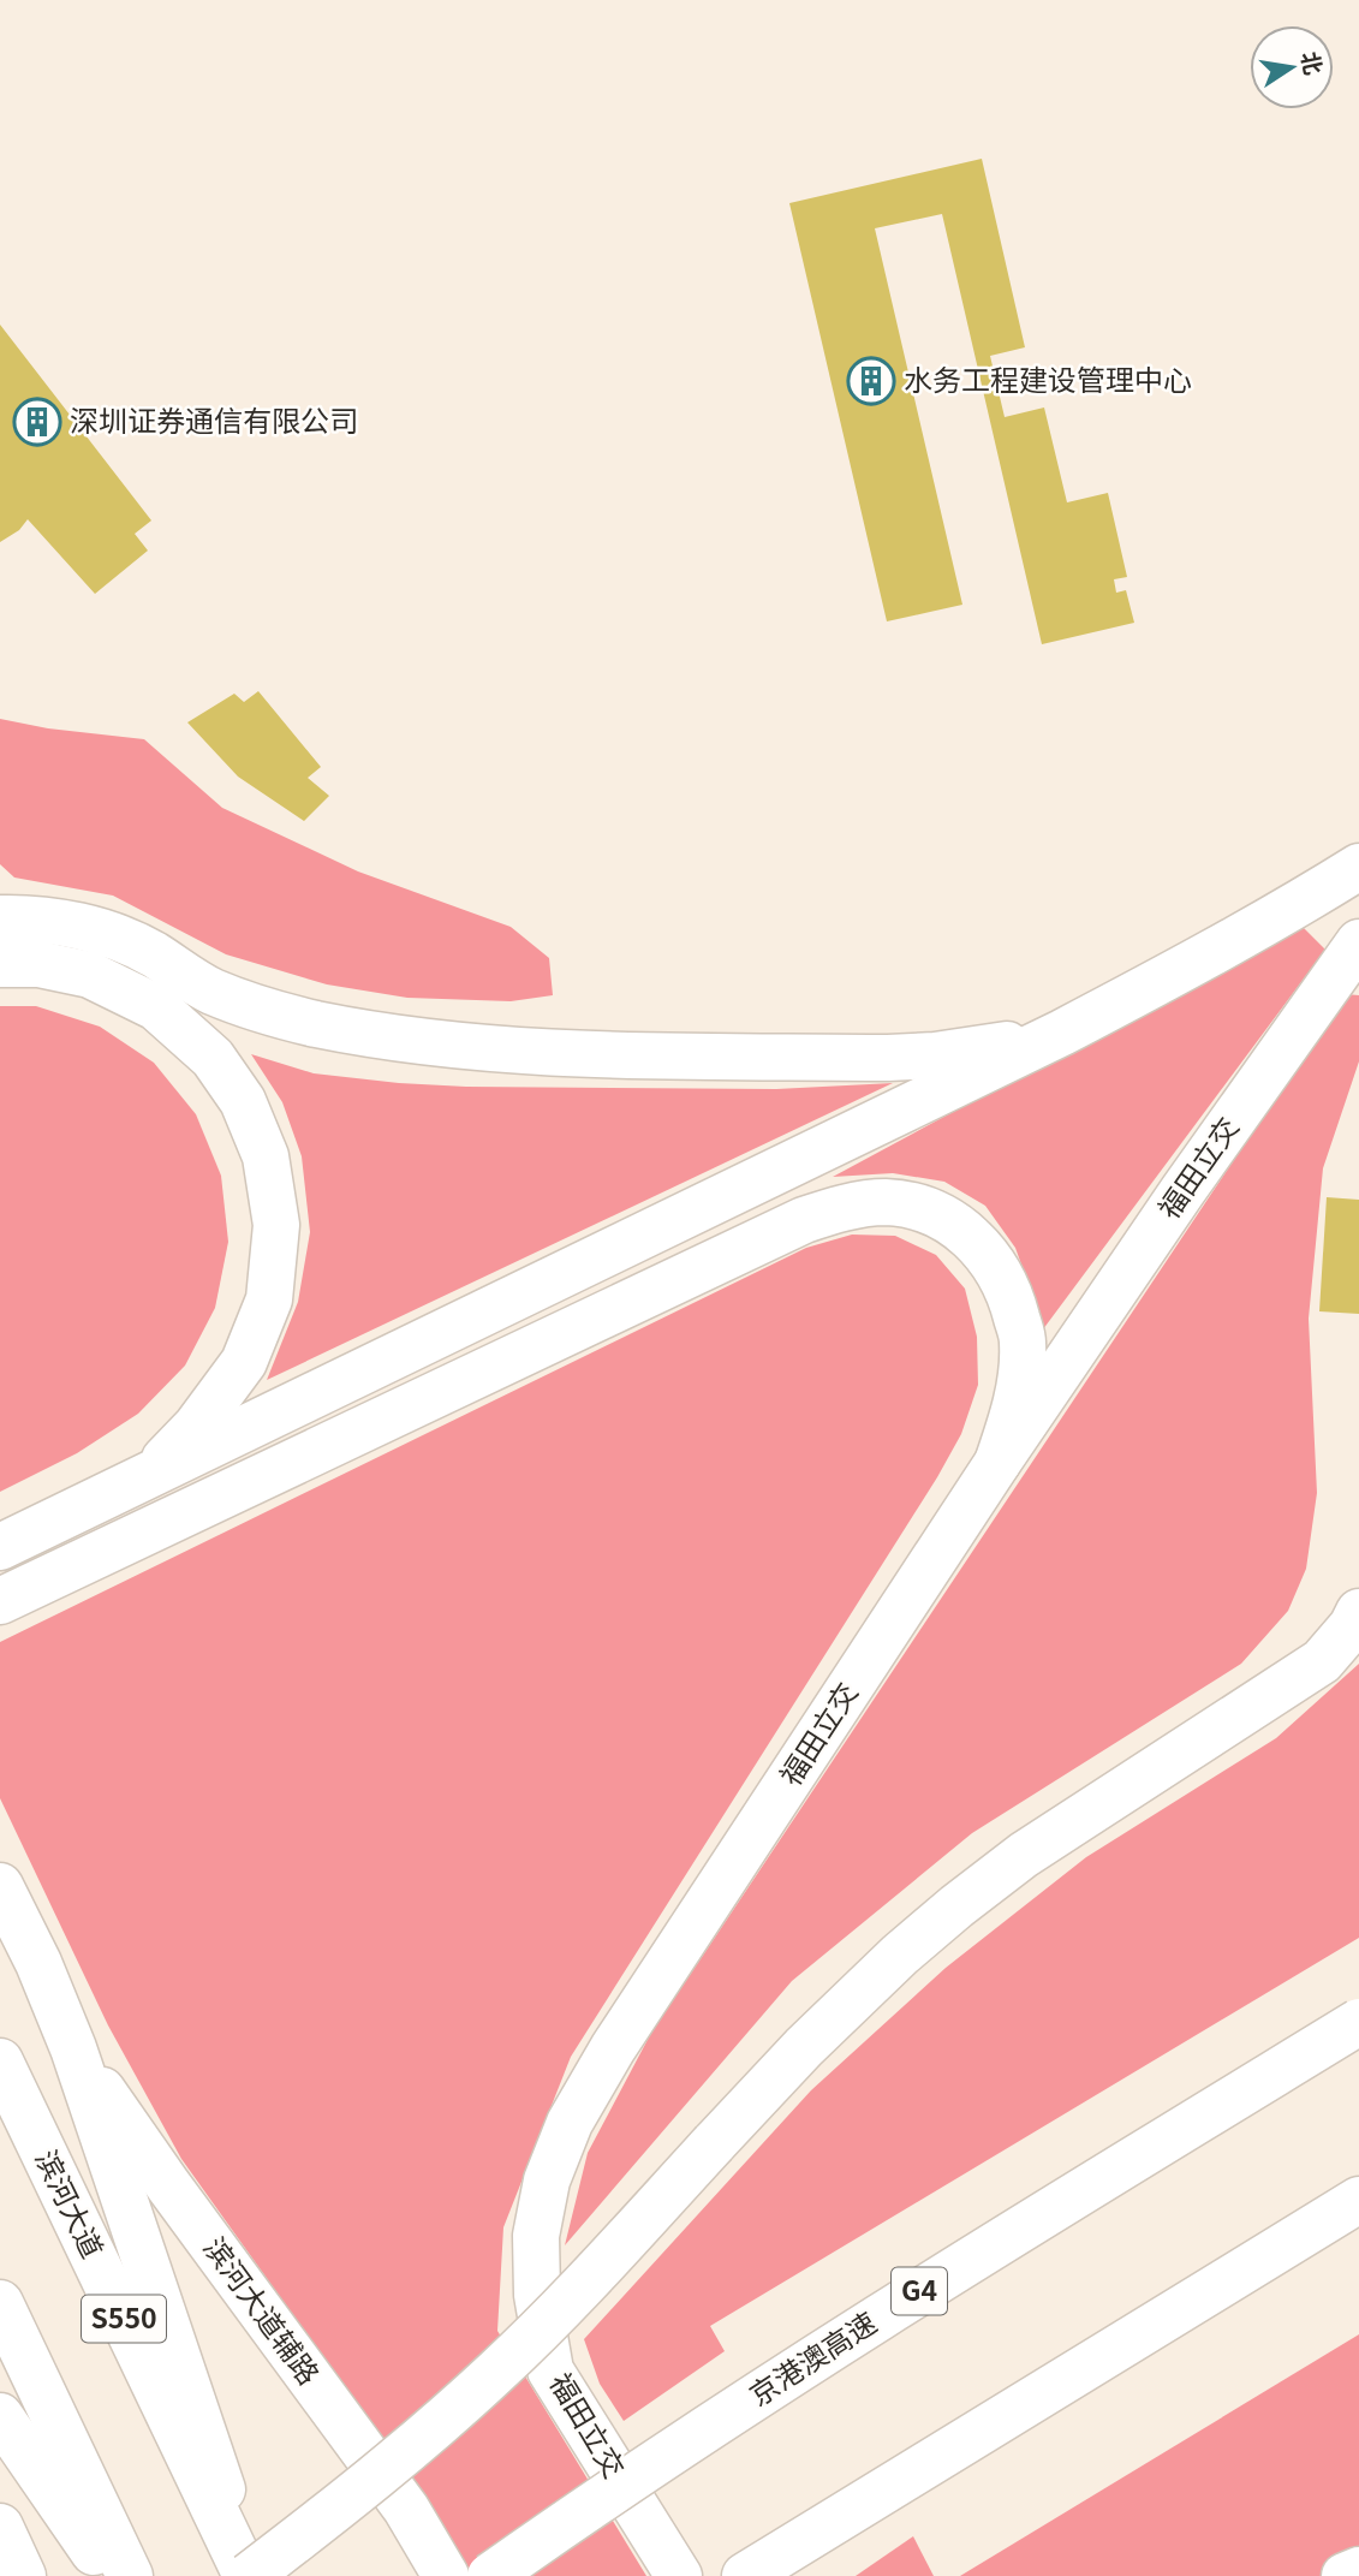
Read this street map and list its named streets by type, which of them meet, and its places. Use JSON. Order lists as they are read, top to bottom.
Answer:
{
  "streets": {
    "main road": [
      "福田立交",
      "滨河大道",
      "G4",
      "滨河大道辅路",
      "S550",
      "京港澳高速"
    ]
  },
  "crossings": [
    ["滨河大道", "滨河大道辅路"]
  ],
  "places": {
    "building": ["水务工程建设管理中心", "深圳证券通信有限公司"]
  },
  "north": "right"
}
